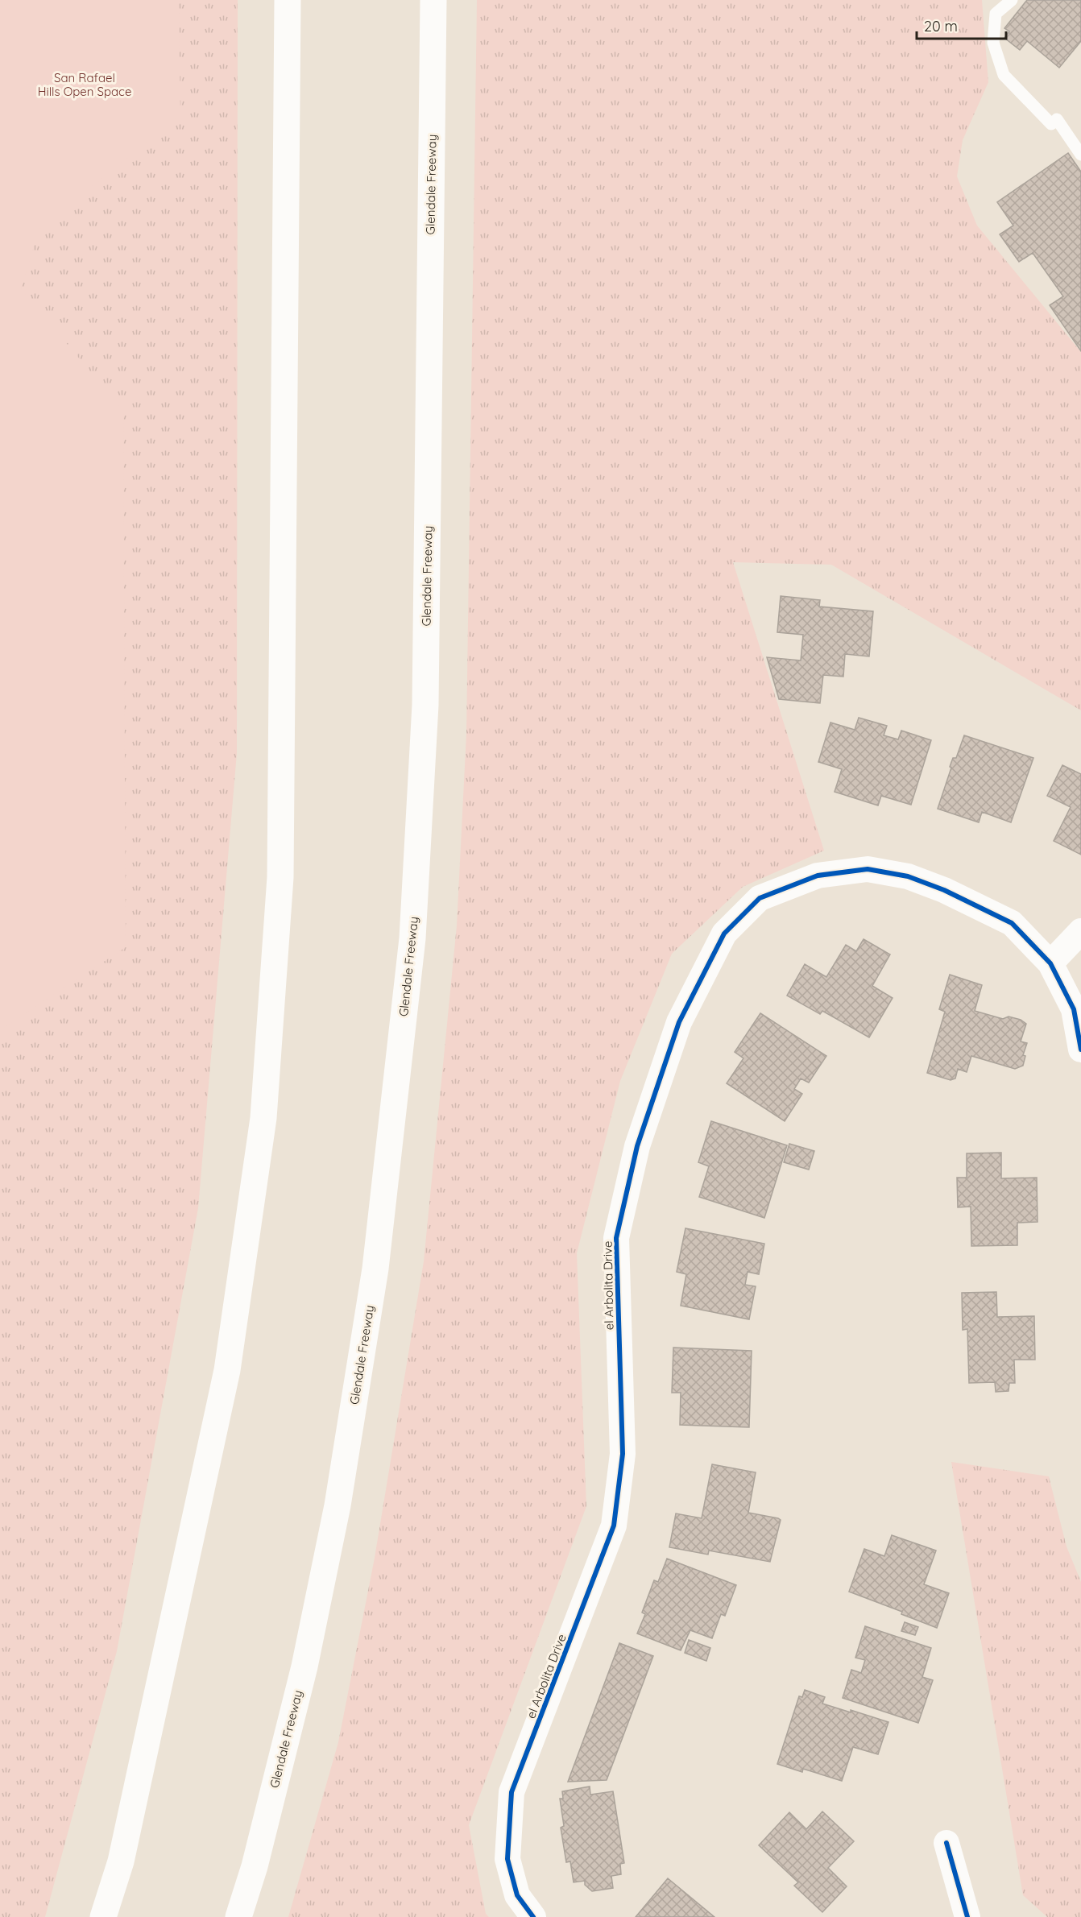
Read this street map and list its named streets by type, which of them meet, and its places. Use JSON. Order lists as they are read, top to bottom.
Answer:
{
  "streets": {
    "highway": ["Glendale Freeway"],
    "street": ["el Arbolita Drive"]
  },
  "parks": ["San Rafael Hills Open Space"],
  "scale_bar": "20 m"
}
